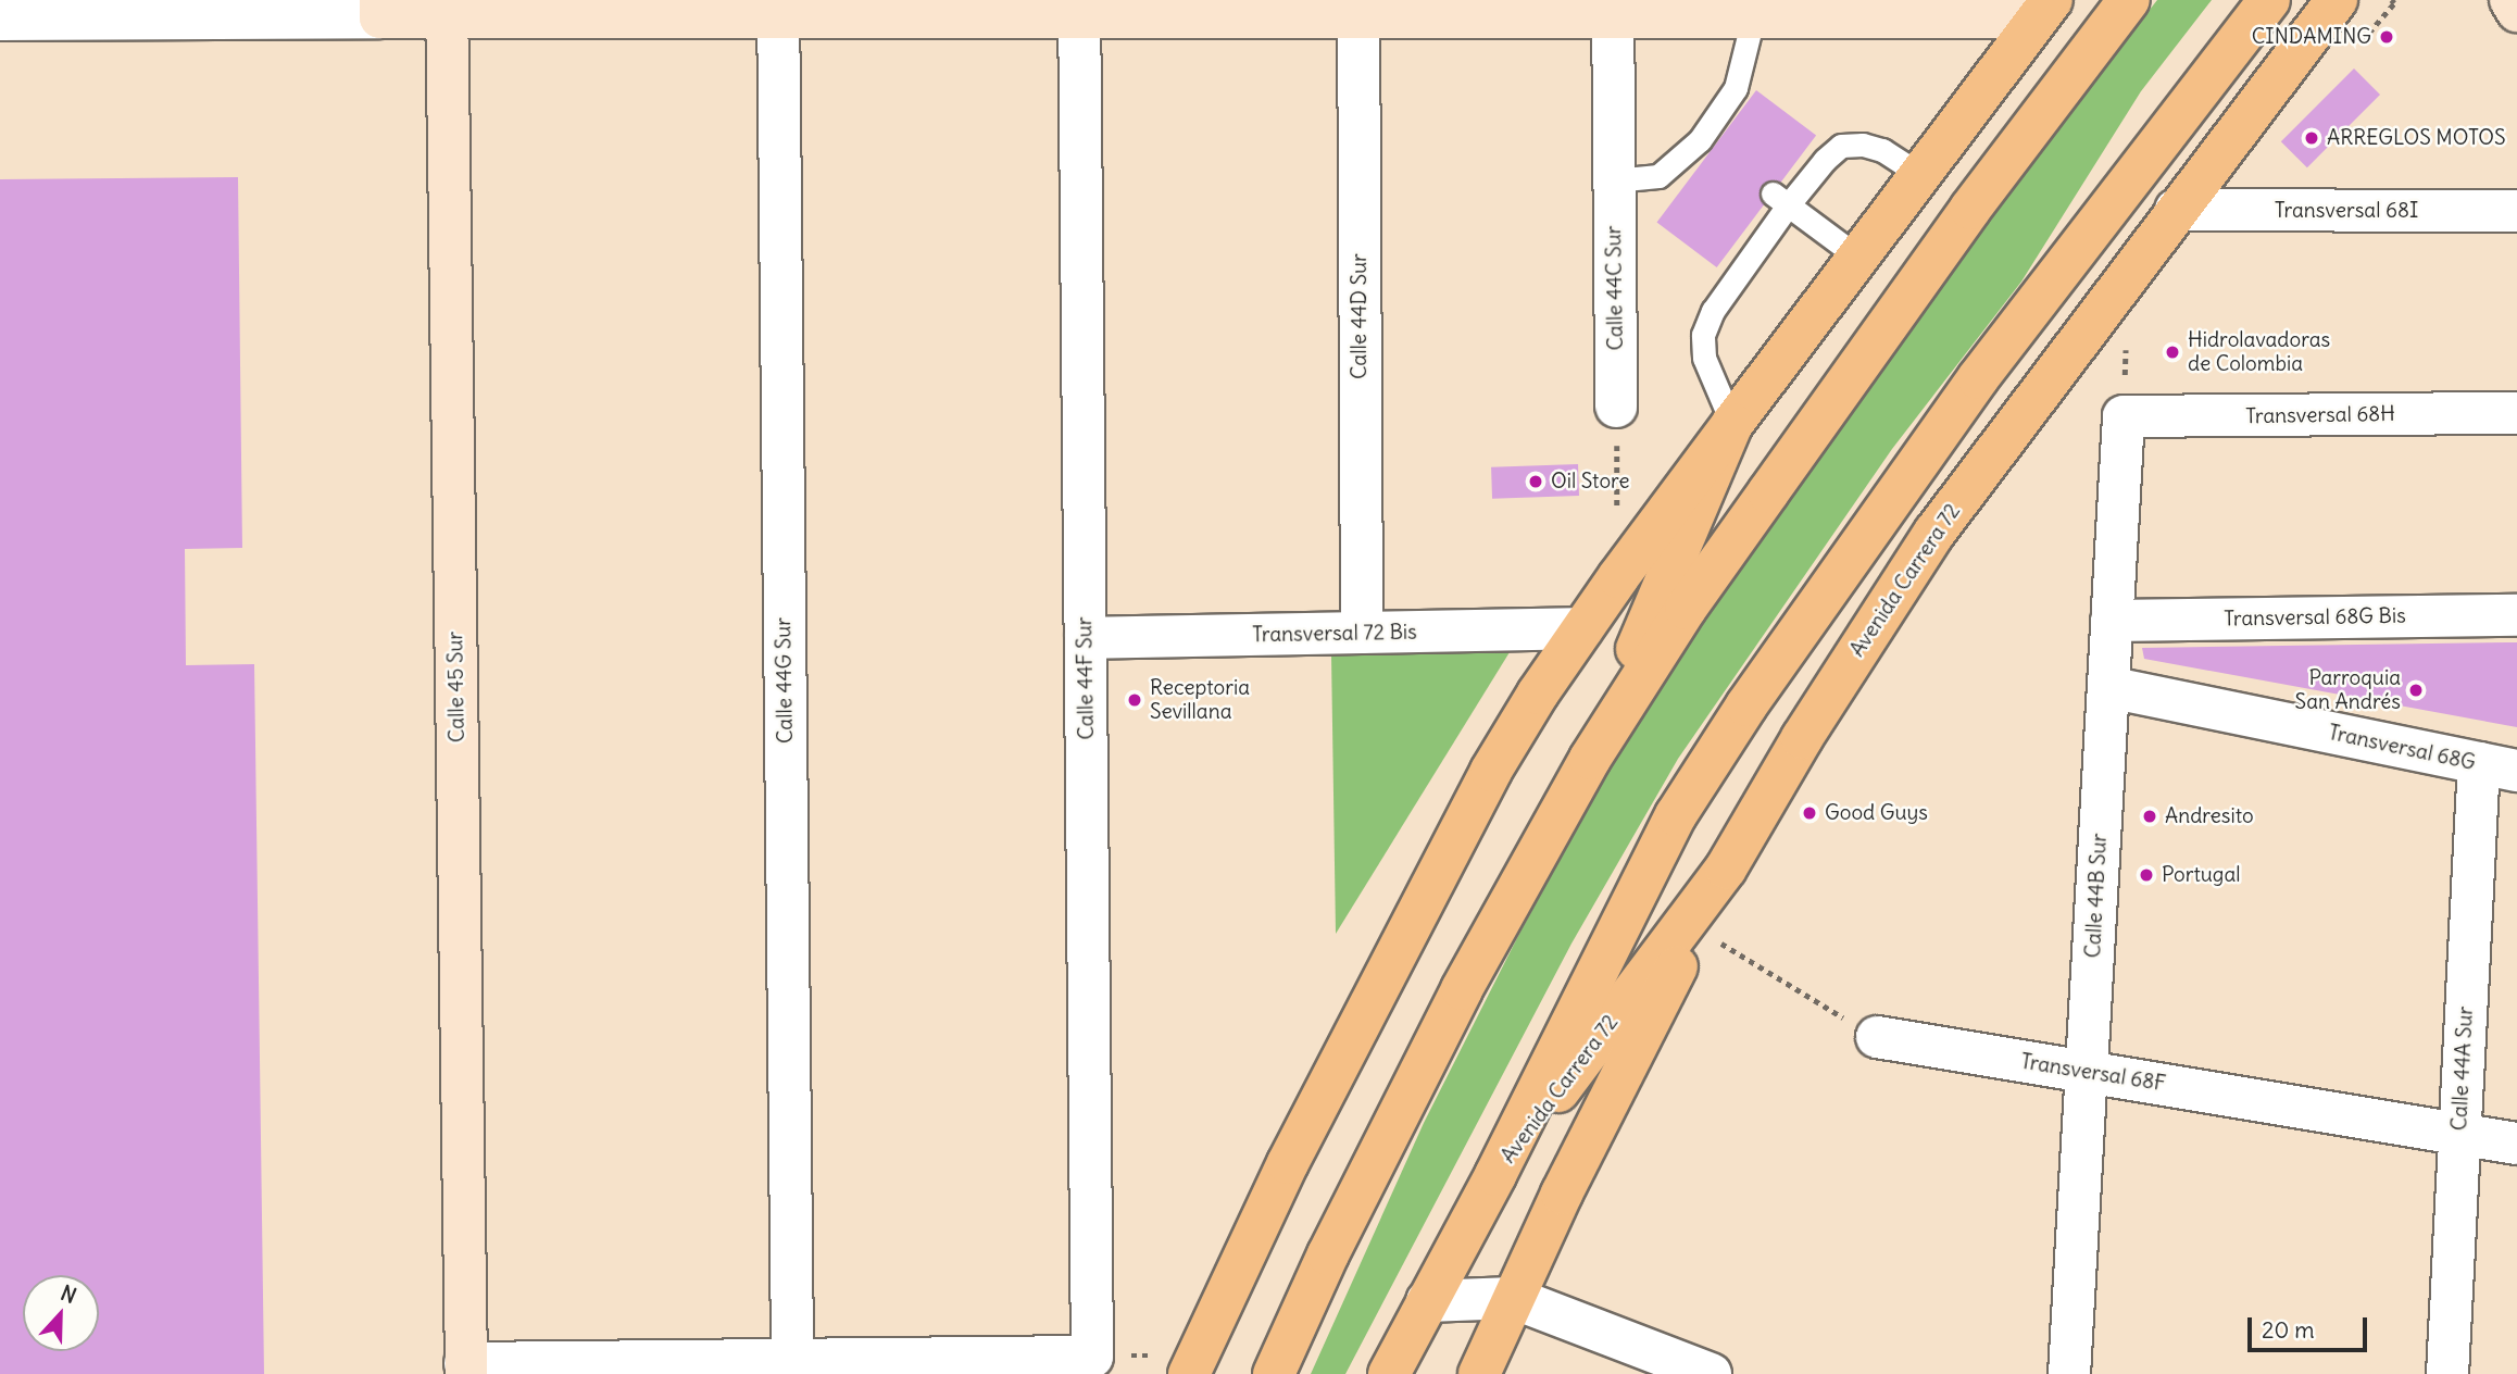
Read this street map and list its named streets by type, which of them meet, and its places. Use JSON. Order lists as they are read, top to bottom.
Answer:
{
  "streets": {
    "highway": ["Avenida Carrera 72"],
    "street": [
      "Transversal 68I",
      "Calle 44C Sur",
      "Calle 44D Sur",
      "Transversal 68H",
      "Transversal 68G Bis",
      "Transversal 72 Bis",
      "Calle 44F Sur",
      "Calle 44G Sur",
      "Calle 45 Sur",
      "Transversal 68G",
      "Calle 44B Sur",
      "Calle 44A Sur",
      "Transversal 68F"
    ]
  },
  "crossings": [
    ["Transversal 68I", "Avenida Carrera 72"],
    ["Calle 44D Sur", "Transversal 72 Bis"],
    ["Transversal 68H", "Calle 44B Sur"],
    ["Transversal 68G Bis", "Calle 44B Sur"],
    ["Transversal 72 Bis", "Calle 44F Sur"],
    ["Transversal 68G", "Calle 44B Sur"],
    ["Transversal 68G", "Calle 44A Sur"],
    ["Calle 44B Sur", "Transversal 68F"],
    ["Calle 44A Sur", "Transversal 68F"]
  ],
  "places": [
    "CINDAMING",
    "ARREGLOS MOTOS",
    "Hidrolavadoras de Colombia",
    "Oil Store",
    "Parroquia San Andrés",
    "Receptoria Sevillana",
    "Good Guys",
    "Andresito",
    "Portugal"
  ],
  "scale_bar": "20 m",
  "north": "top"
}
